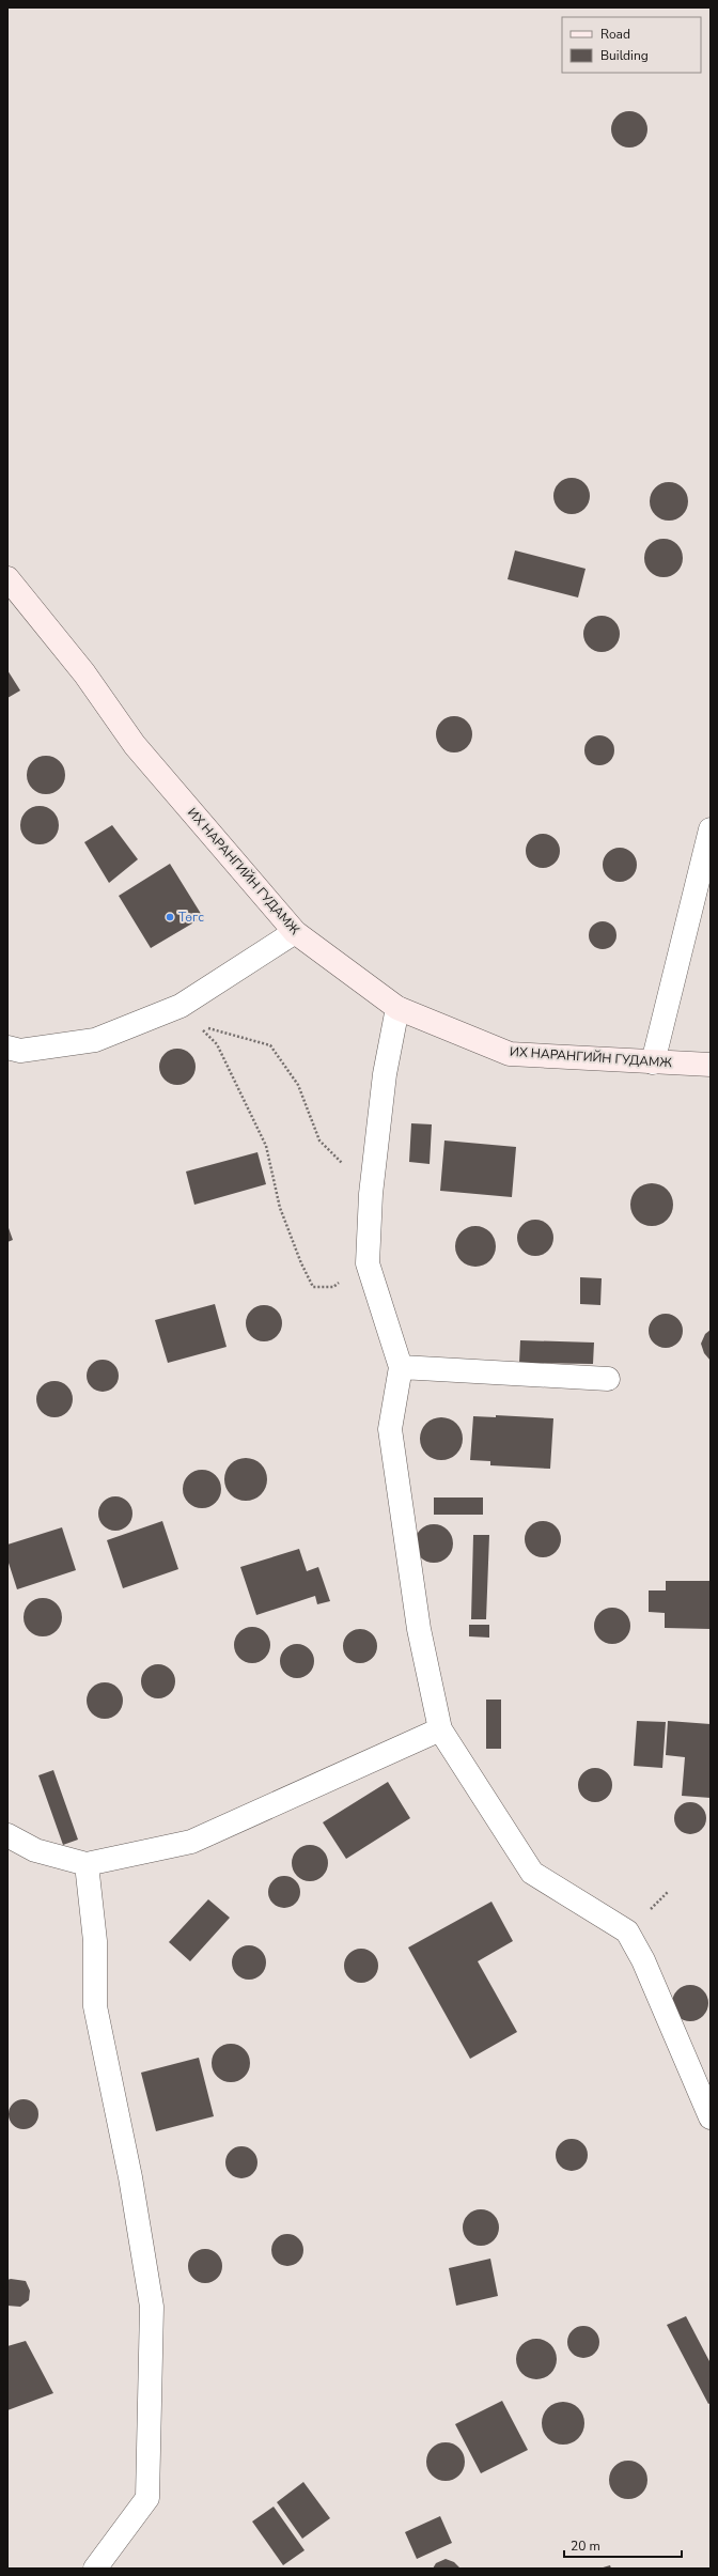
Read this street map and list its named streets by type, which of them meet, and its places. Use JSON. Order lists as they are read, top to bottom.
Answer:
{
  "streets": {
    "main road": ["ИХ НАРАНГИЙН ГУДАМЖ"]
  },
  "places": ["Төгс"],
  "legend": ["Road", "Building"],
  "scale_bar": "20 m"
}
